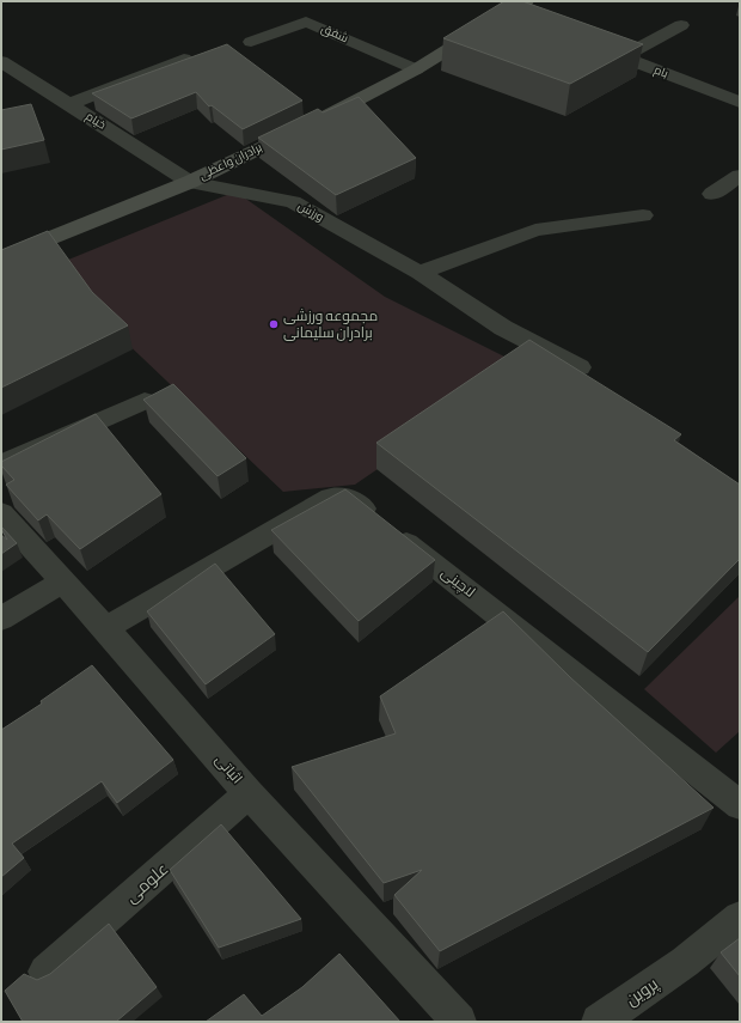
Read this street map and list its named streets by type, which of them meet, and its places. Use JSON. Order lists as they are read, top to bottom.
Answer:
{
  "streets": {
    "main road": ["برادران واعظی"],
    "street": [
      "شفق",
      "بام",
      "خیام",
      "ورزش",
      "لاچینی",
      "اثباتی",
      "علومی",
      "پروین"
    ]
  },
  "crossings": [
    ["شفق", "برادران واعظی"],
    ["خیام", "برادران واعظی"],
    ["خیام", "ورزش"],
    ["برادران واعظی", "ورزش"],
    ["لاچینی", "اثباتی"],
    ["اثباتی", "علومی"]
  ],
  "places": ["مجموعه ورزشی برادران سلیمانی"]
}
